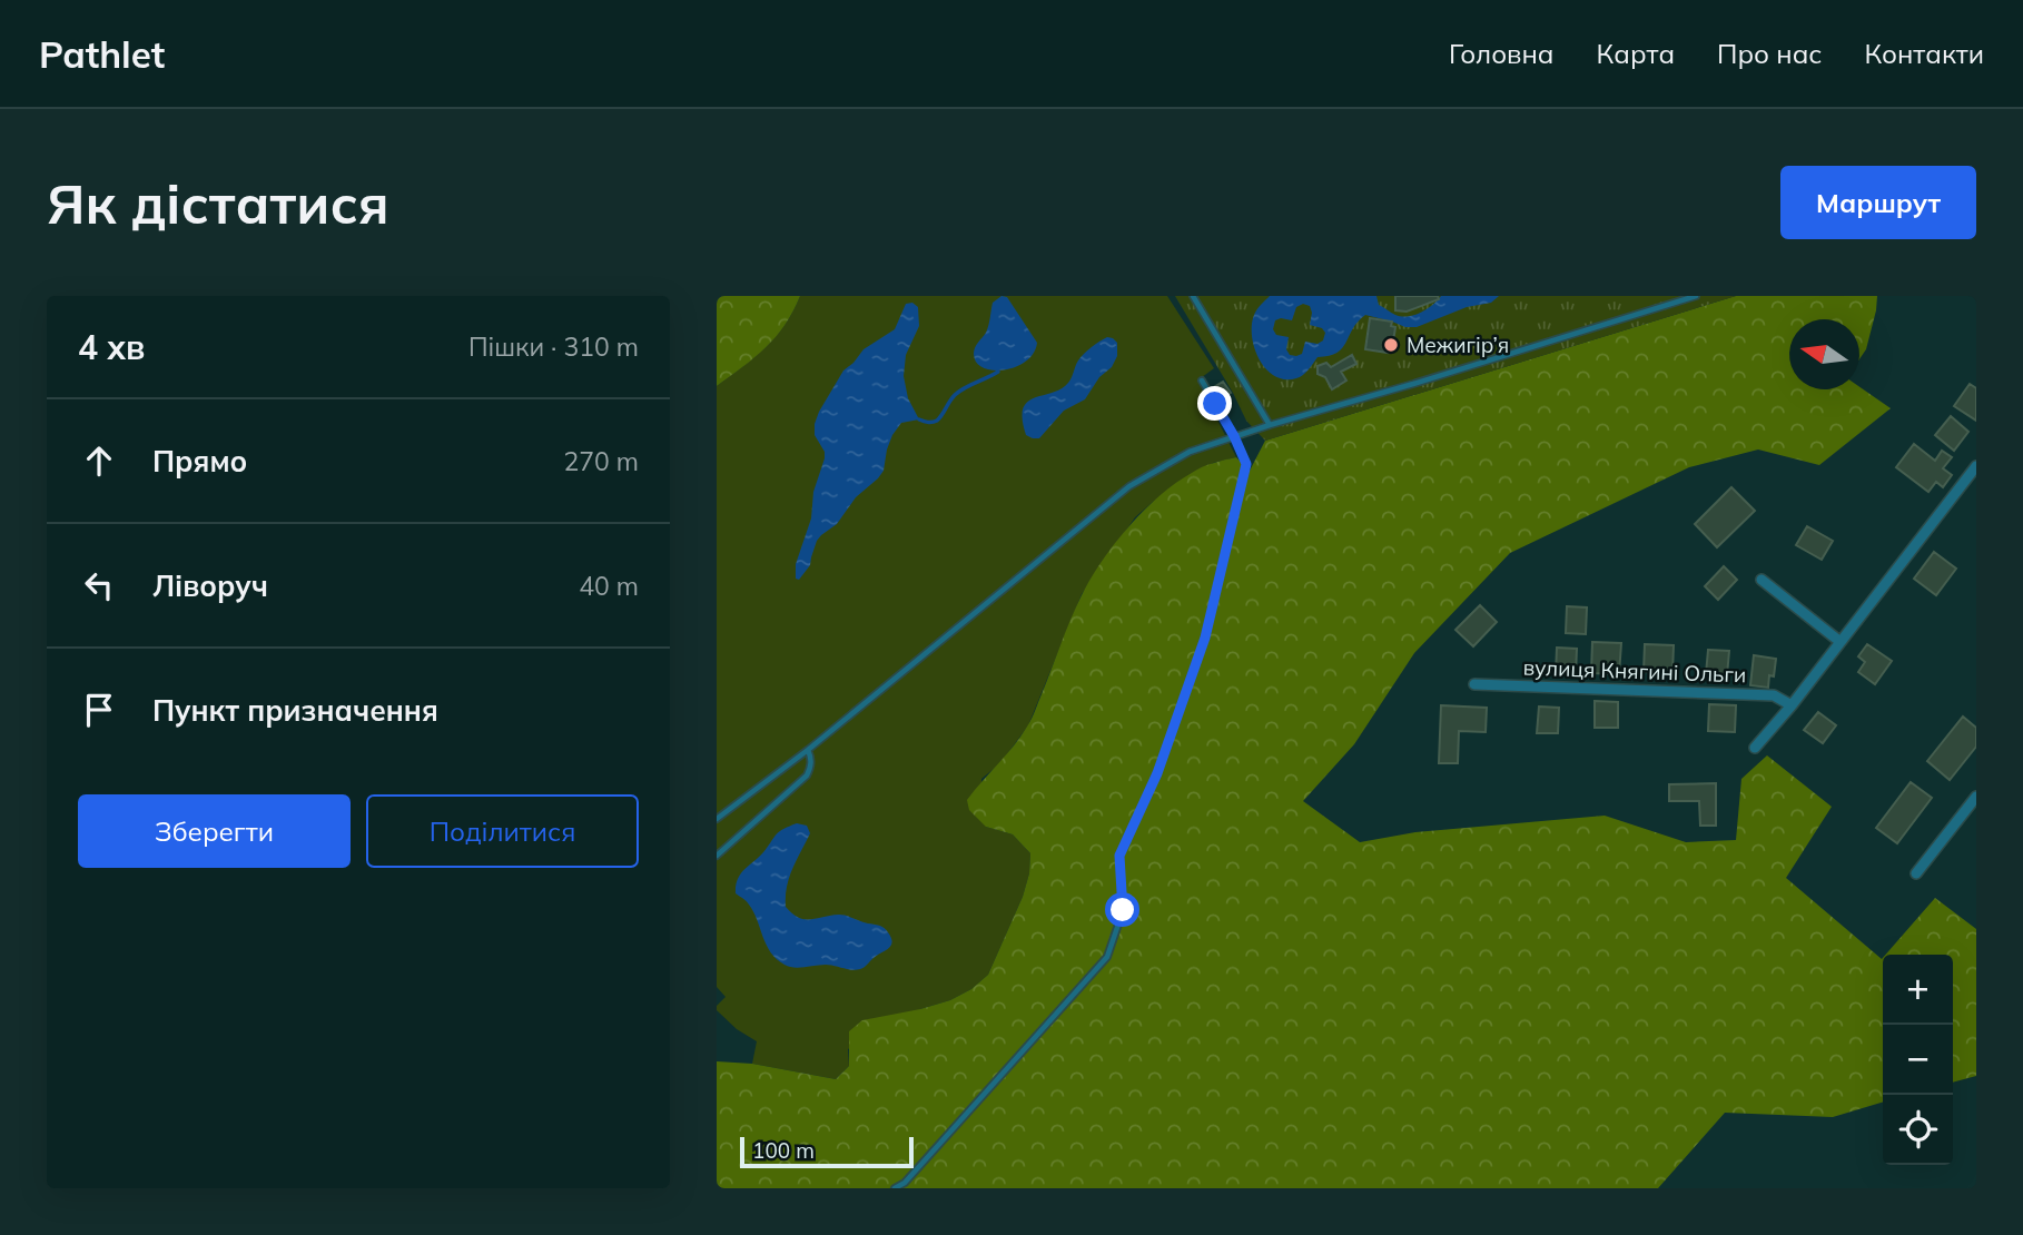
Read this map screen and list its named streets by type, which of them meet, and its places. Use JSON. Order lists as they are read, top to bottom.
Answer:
{
  "streets": {
    "street": ["вулиця Княгині Ольги"]
  },
  "places": ["Межигір’я"],
  "scale_bar": "100 m",
  "north": "left",
  "page": {
    "header": "Pathlet",
    "nav": [
      "Головна",
      "Карта",
      "Про нас",
      "Контакти"
    ],
    "buttons": [
      "Маршрут",
      ["Зберегти", "Поділитися"]
    ],
    "title": "Як дістатися",
    "heading": ["4 хв", "Пішки · 310 m"],
    "list": [
      ["Прямо", "270 m"],
      ["Ліворуч", "40 m"],
      "Пункт призначення"
    ],
    "map_buttons": ["+", "−"],
    "scale": "100 m"
  }
}
